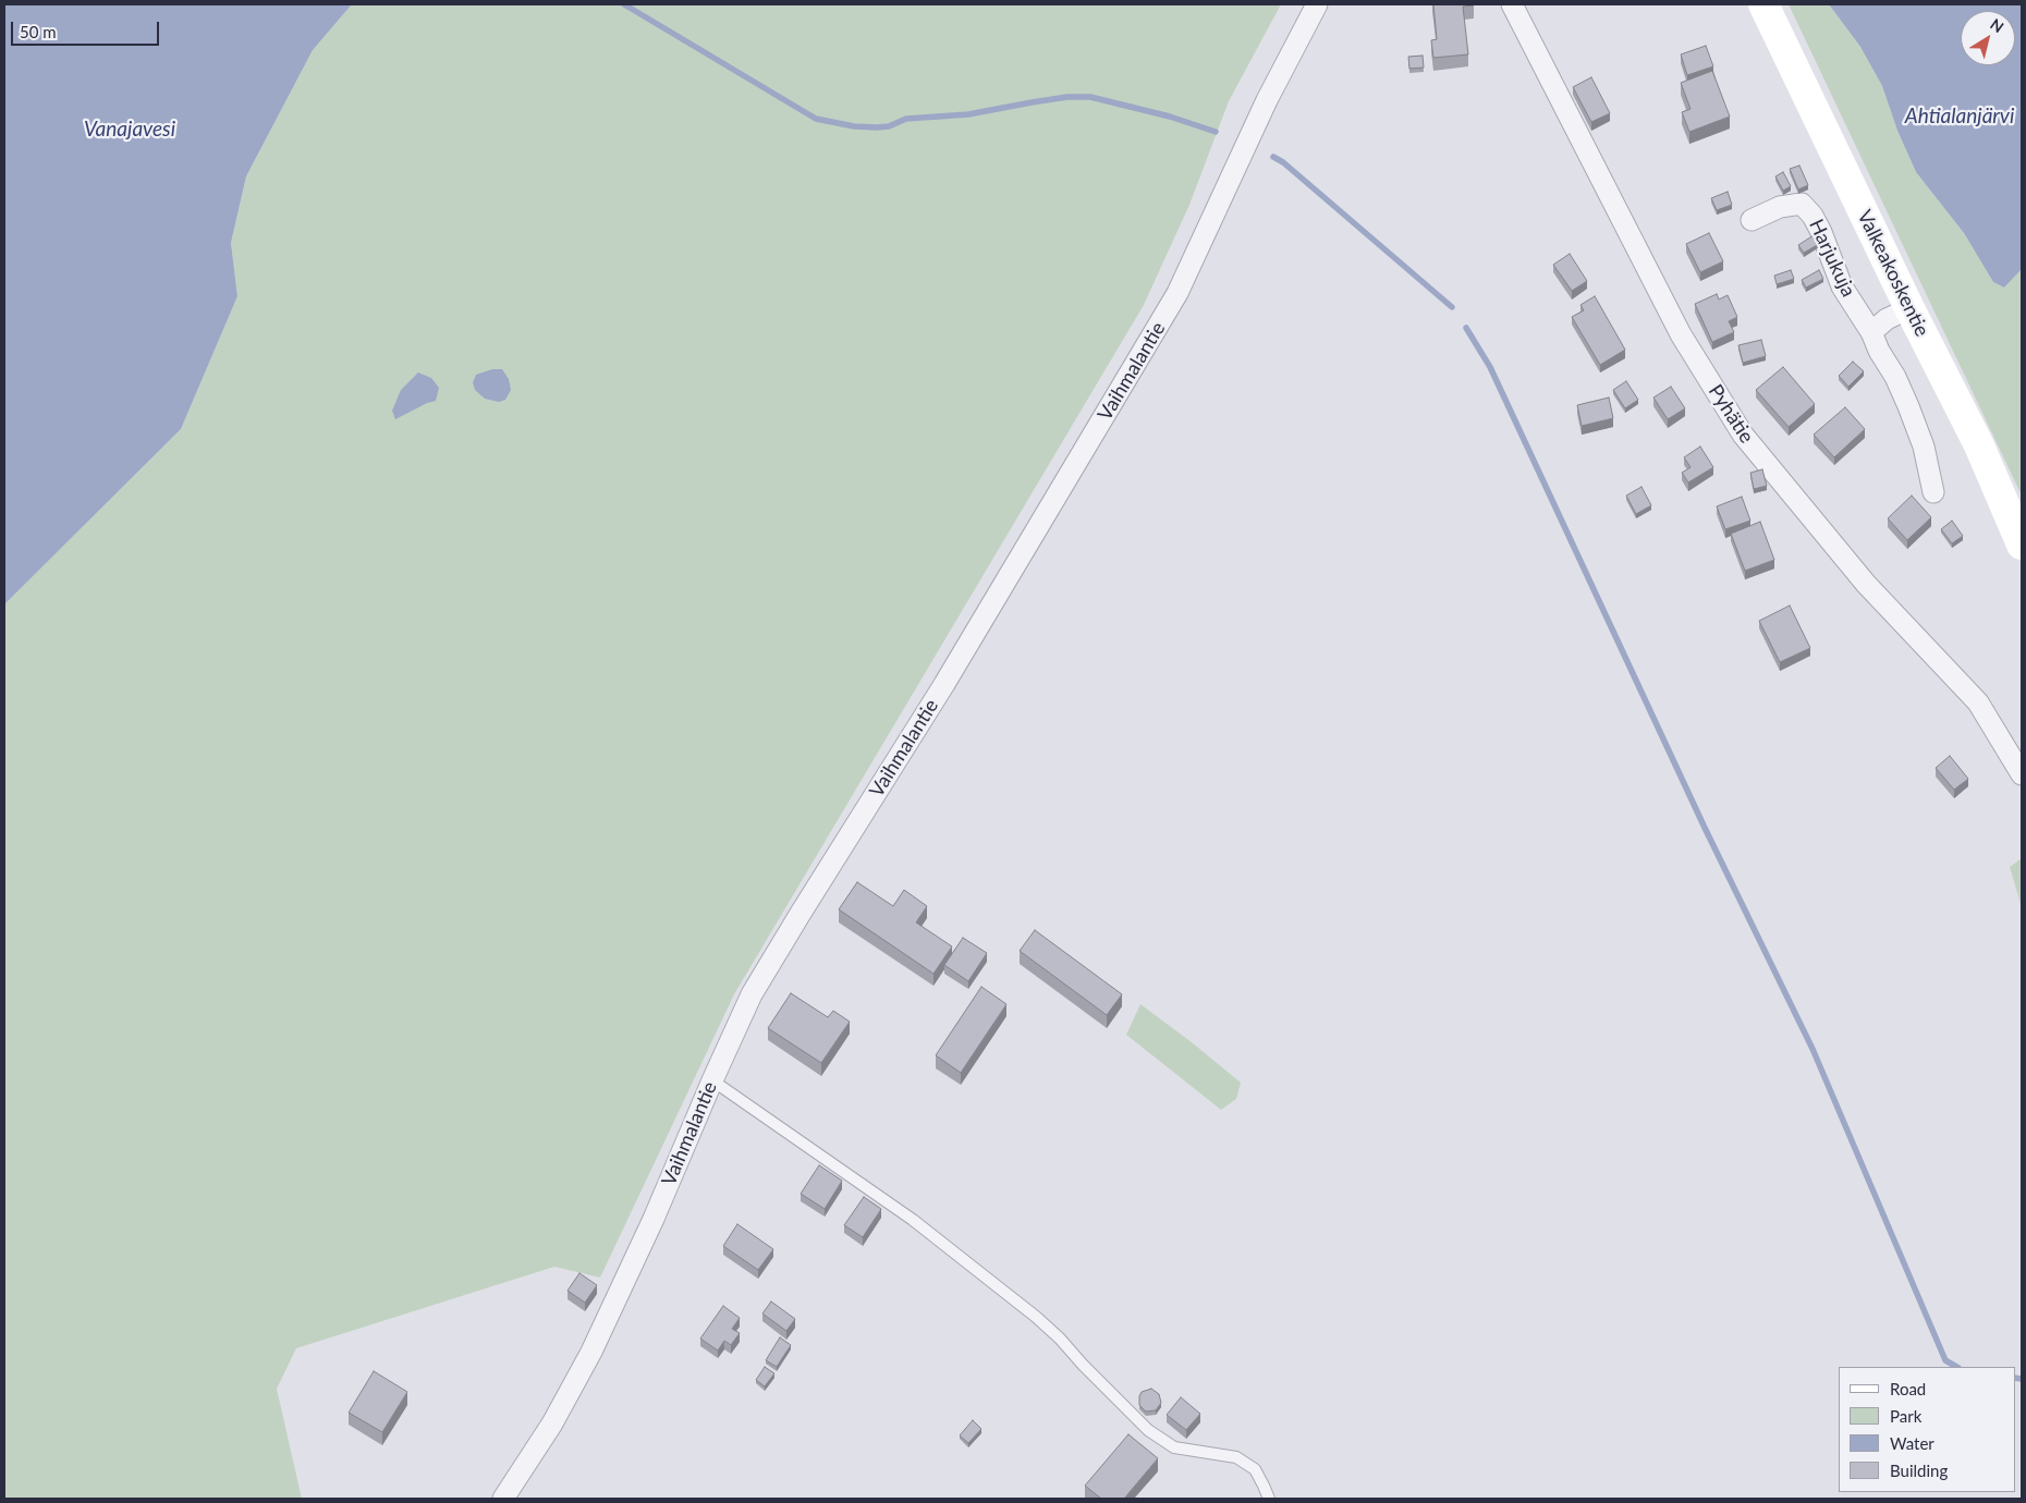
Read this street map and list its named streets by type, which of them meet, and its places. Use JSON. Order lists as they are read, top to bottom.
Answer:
{
  "streets": {
    "street": [
      "Harjukuja",
      "Valkeakoskentie",
      "Vaihmalantie",
      "Pyhätie"
    ]
  },
  "water": ["Ahtialanjärvi", "Vanajavesi"],
  "legend": [
    "Road",
    "Park",
    "Water",
    "Building"
  ],
  "scale_bar": "50 m",
  "north": "top right"
}
